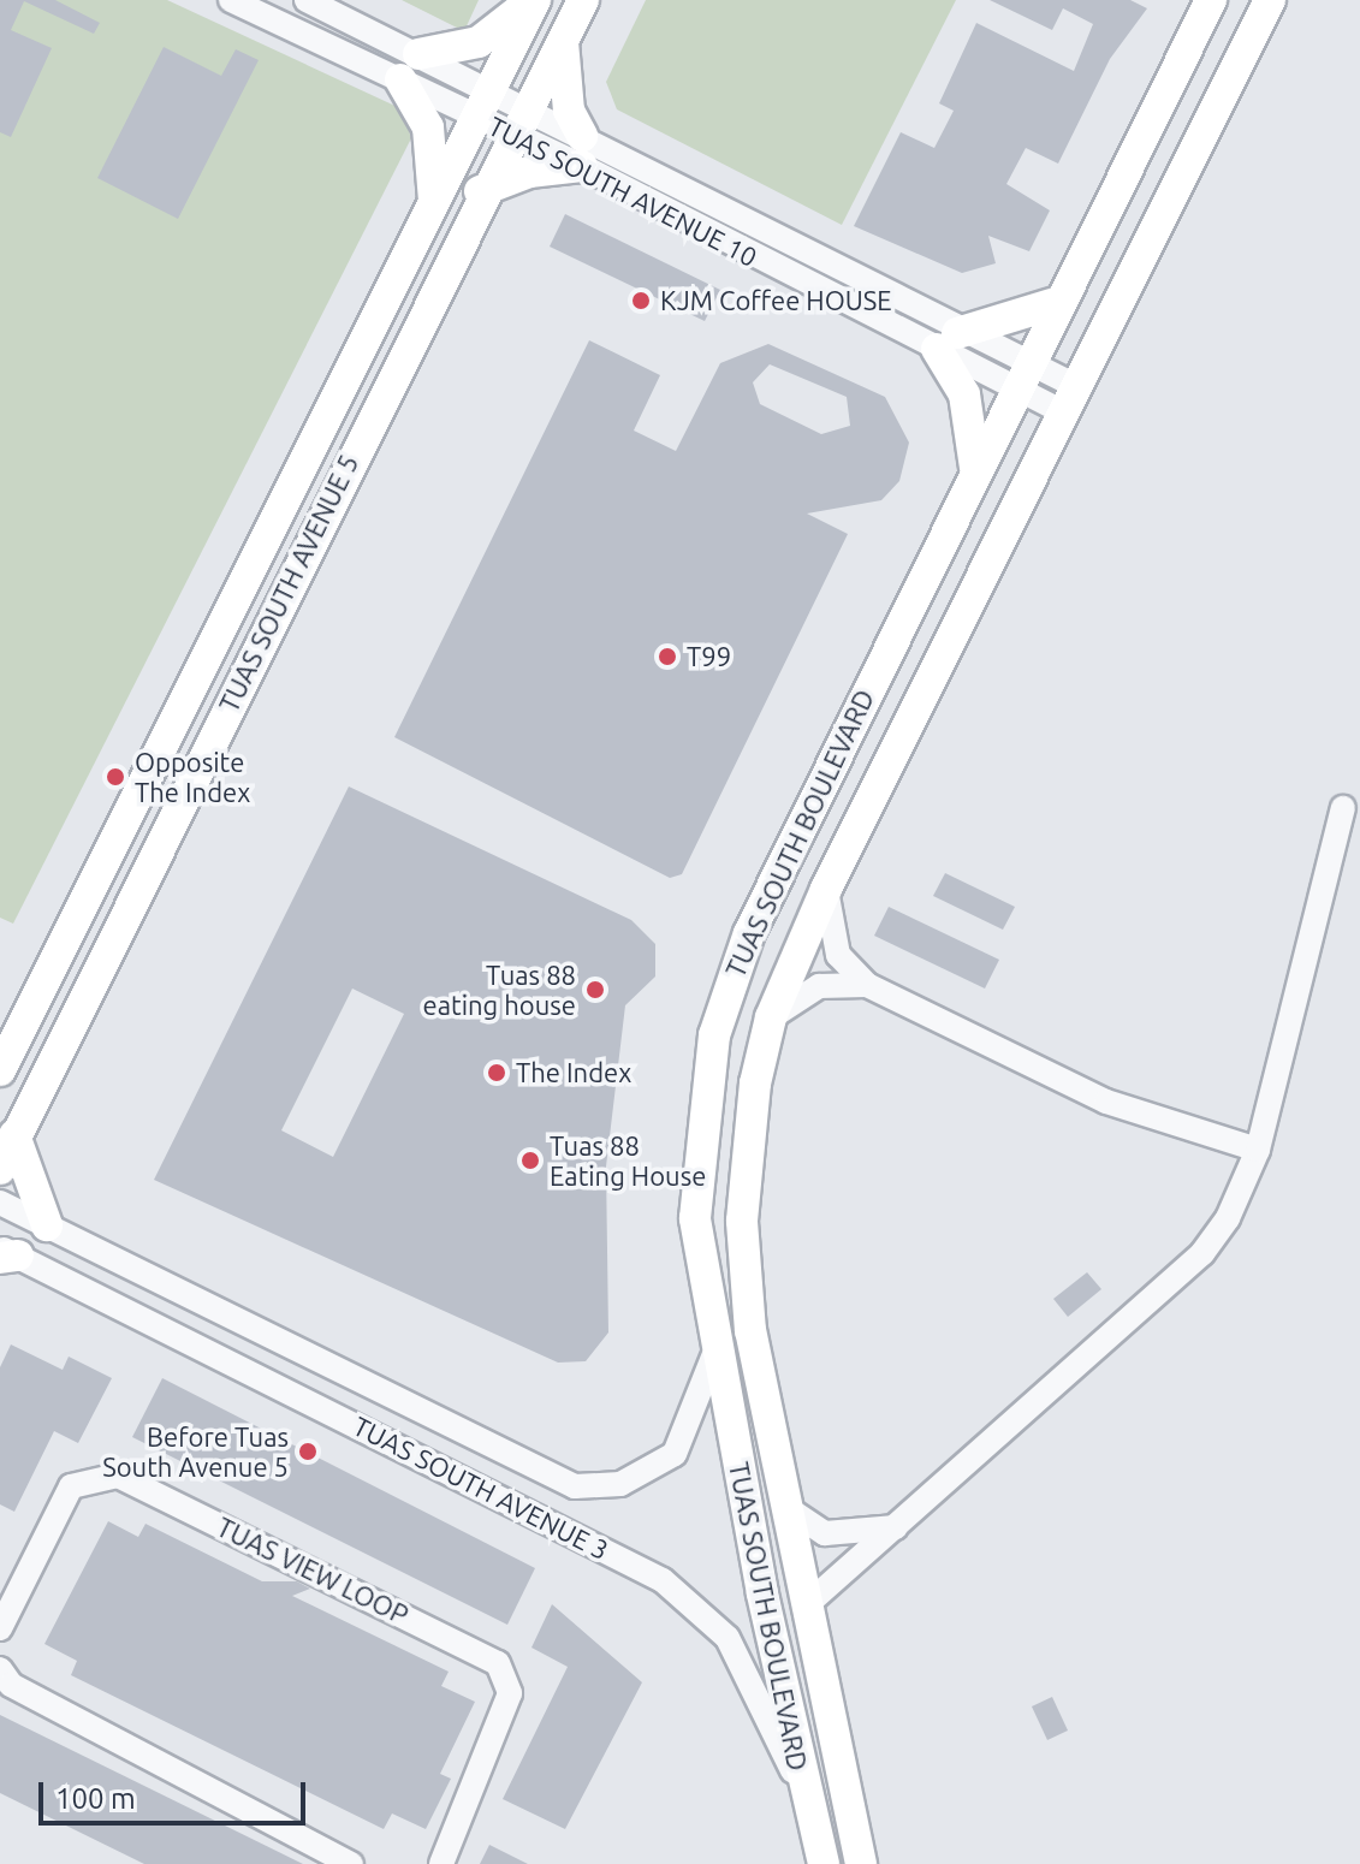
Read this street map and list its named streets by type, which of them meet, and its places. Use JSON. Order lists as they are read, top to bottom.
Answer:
{
  "streets": {
    "main road": ["TUAS SOUTH AVENUE 5", "TUAS SOUTH BOULEVARD", "TUAS SOUTH AVENUE 3"],
    "street": ["TUAS SOUTH AVENUE 10", "TUAS VIEW LOOP"]
  },
  "crossings": [
    ["TUAS SOUTH AVENUE 10", "TUAS SOUTH AVENUE 5"],
    ["TUAS SOUTH AVENUE 10", "TUAS SOUTH BOULEVARD"],
    ["TUAS SOUTH BOULEVARD", "TUAS SOUTH AVENUE 3"]
  ],
  "places": [
    "KJM Coffee HOUSE",
    "T99",
    "Opposite The Index",
    "Tuas 88 eating house",
    "The Index",
    "Tuas 88 Eating House",
    "Before Tuas South Avenue 5"
  ],
  "scale_bar": "100 m"
}
